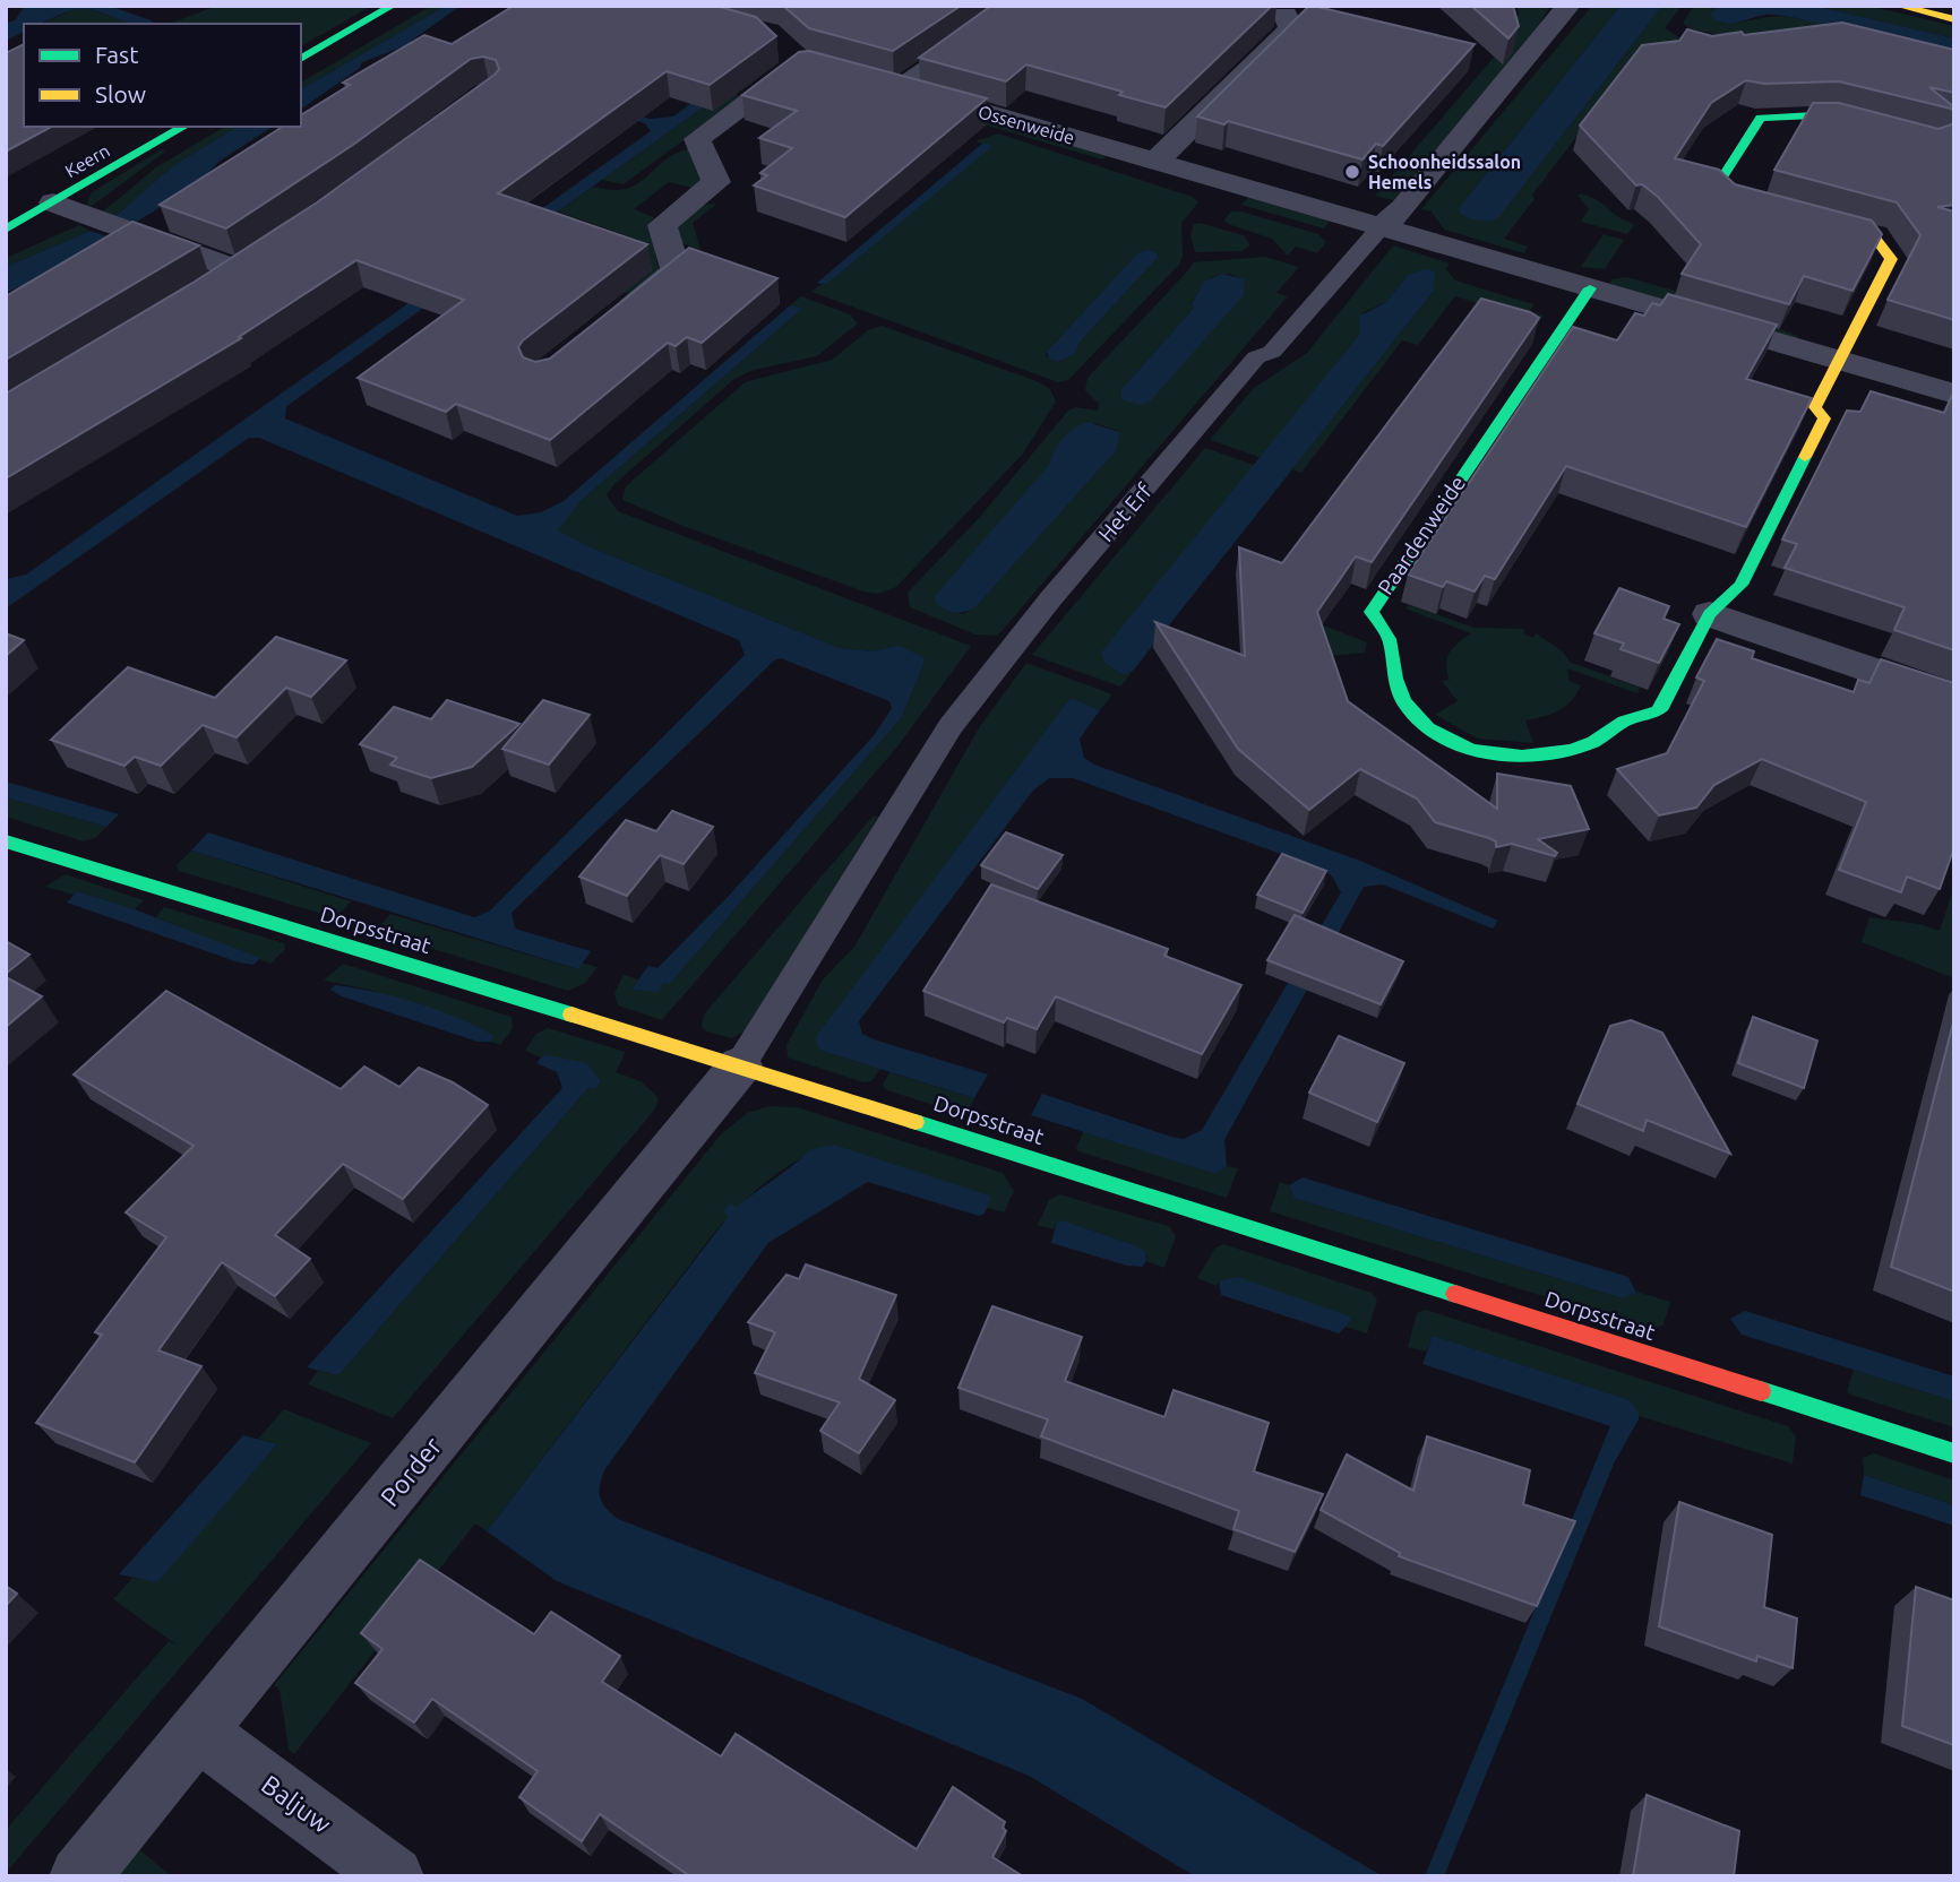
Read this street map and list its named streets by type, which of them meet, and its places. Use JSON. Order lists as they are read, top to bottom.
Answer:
{
  "streets": {
    "street": [
      "Ossenweide",
      "Keern",
      "Het Erf",
      "Paardenweide",
      "Dorpsstraat",
      "Porder",
      "Baljuw"
    ]
  },
  "crossings": [
    ["Ossenweide", "Het Erf"],
    ["Het Erf", "Dorpsstraat"],
    ["Het Erf", "Porder"],
    ["Dorpsstraat", "Porder"],
    ["Porder", "Baljuw"]
  ],
  "places": ["Schoonheidssalon Hemels"],
  "legend": ["Fast", "Slow"]
}
